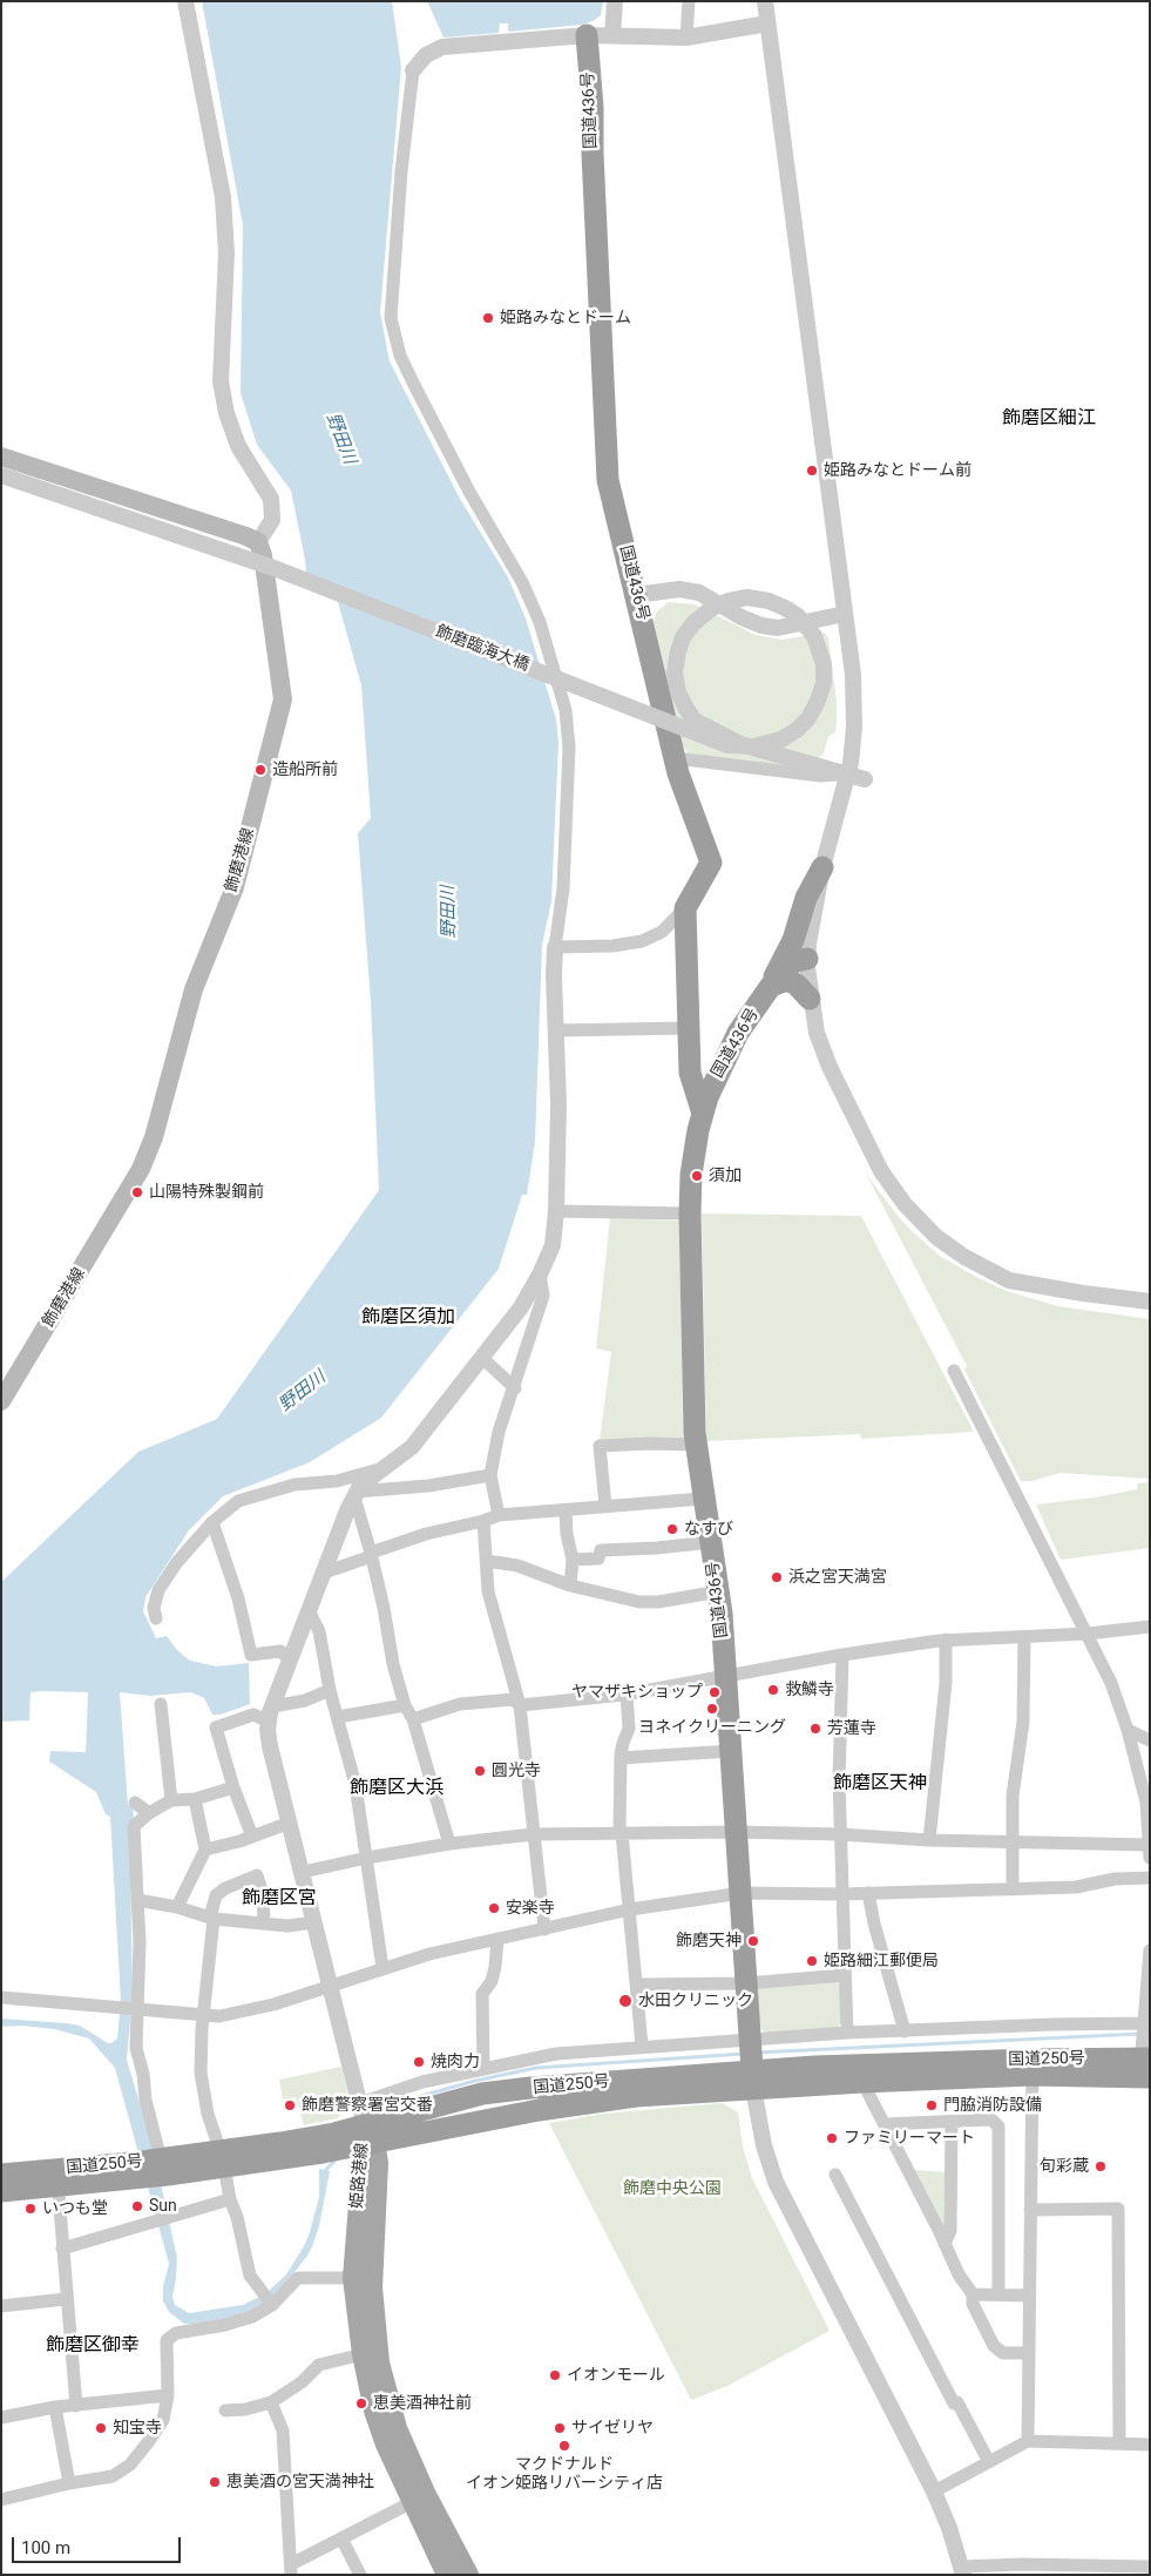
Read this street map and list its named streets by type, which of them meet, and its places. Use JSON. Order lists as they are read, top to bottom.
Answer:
{
  "streets": {
    "highway": ["国道436号", "国道250号"],
    "main road": ["飾磨港線", "姫路港線"],
    "street": ["飾磨臨海大橋"]
  },
  "crossings": [
    ["国道436号", "国道250号"],
    ["国道250号", "姫路港線"]
  ],
  "districts": [
    "飾磨区細江",
    "飾磨区須加",
    "飾磨区天神",
    "飾磨区大浜",
    "飾磨区宮",
    "飾磨区御幸"
  ],
  "water": ["野田川"],
  "parks": ["飾磨中央公園"],
  "places": [
    "姫路みなとドーム",
    "姫路みなとドーム前",
    "造船所前",
    "須加",
    "山陽特殊製鋼前",
    "なすび",
    "浜之宮天満宮",
    "救鱗寺",
    "ヤマザキショップ",
    "ヨネイクリーニング",
    "芳蓮寺",
    "圓光寺",
    "安楽寺",
    "飾磨天神",
    "姫路細江郵便局",
    "水田クリニック",
    "焼肉力",
    "飾磨警察署宮交番",
    "門脇消防設備",
    "ファミリーマート",
    "旬彩蔵",
    "Sun",
    "いつも堂",
    "イオンモール",
    "恵美酒神社前",
    "知宝寺",
    "サイゼリヤ",
    "マクドナルド イオン姫路リバーシティ店",
    "恵美酒の宮天満神社"
  ],
  "scale_bar": "100 m"
}
